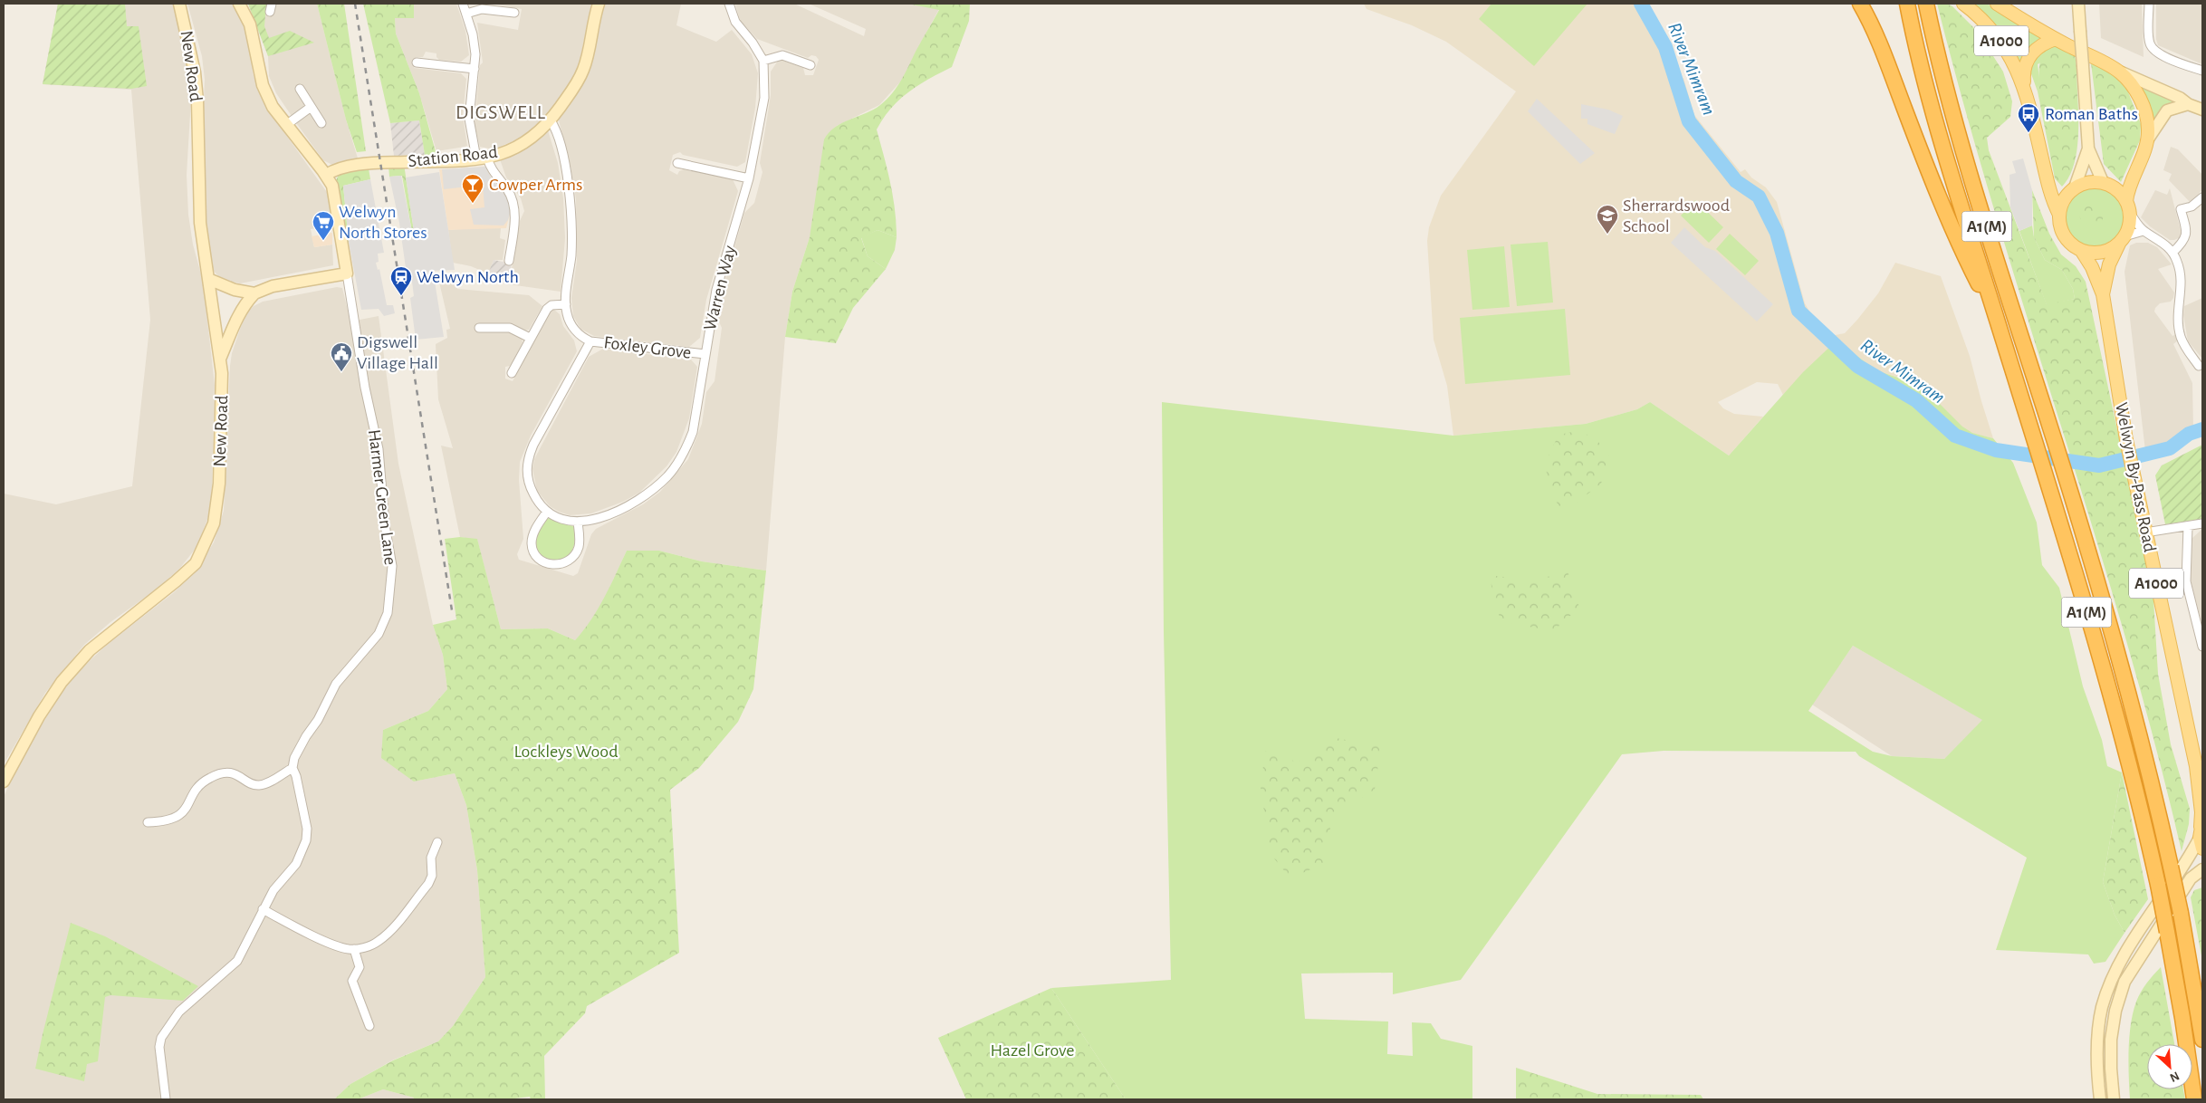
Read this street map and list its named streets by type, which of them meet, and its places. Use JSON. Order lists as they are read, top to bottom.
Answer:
{
  "streets": {
    "highway": ["A1(M)"],
    "main road": ["A1000", "Welwyn By-Pass Road"],
    "street": [
      "New Road",
      "Station Road",
      "Warren Way",
      "Foxley Grove",
      "Harmer Green Lane"
    ]
  },
  "crossings": [
    ["A1000", "Welwyn By-Pass Road"],
    ["Station Road", "Harmer Green Lane"],
    ["Warren Way", "Foxley Grove"]
  ],
  "districts": ["DIGSWELL"],
  "water": ["River Mimram"],
  "parks": ["Lockleys Wood", "Hazel Grove"],
  "places": {
    "bus stop": ["Roman Baths"],
    "bar": ["Cowper Arms"],
    "school or university": ["Sherrardswood School"],
    "supermarket": ["Welwyn North Stores"],
    "station": ["Welwyn North"],
    "public building": ["Digswell Village Hall"]
  },
  "north": "bottom right"
}
